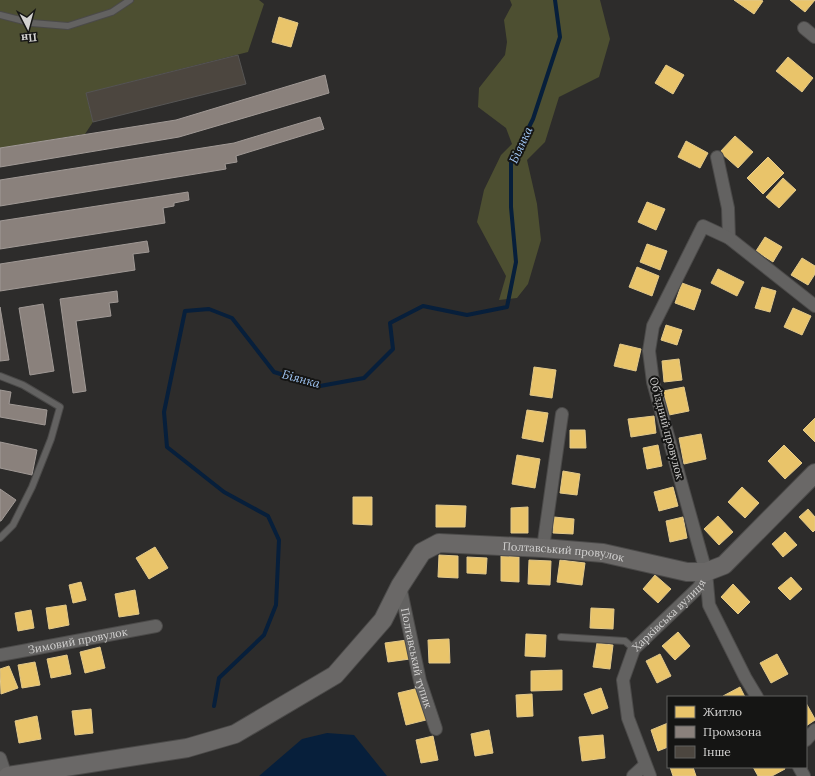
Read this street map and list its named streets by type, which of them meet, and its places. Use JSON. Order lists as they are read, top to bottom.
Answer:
{
  "streets": {
    "street": [
      "Обʼїздний провулок",
      "Полтавський провулок",
      "Харківська вулиця",
      "Зимовий провулок",
      "Полтавський тупик"
    ]
  },
  "crossings": [
    ["Обʼїздний провулок", "Полтавський провулок"],
    ["Обʼїздний провулок", "Харківська вулиця"],
    ["Полтавський провулок", "Харківська вулиця"],
    ["Полтавський провулок", "Полтавський тупик"]
  ],
  "water": ["Біянка"],
  "legend": ["Житло", "Промзона", "Інше"],
  "north": "bottom"
}
